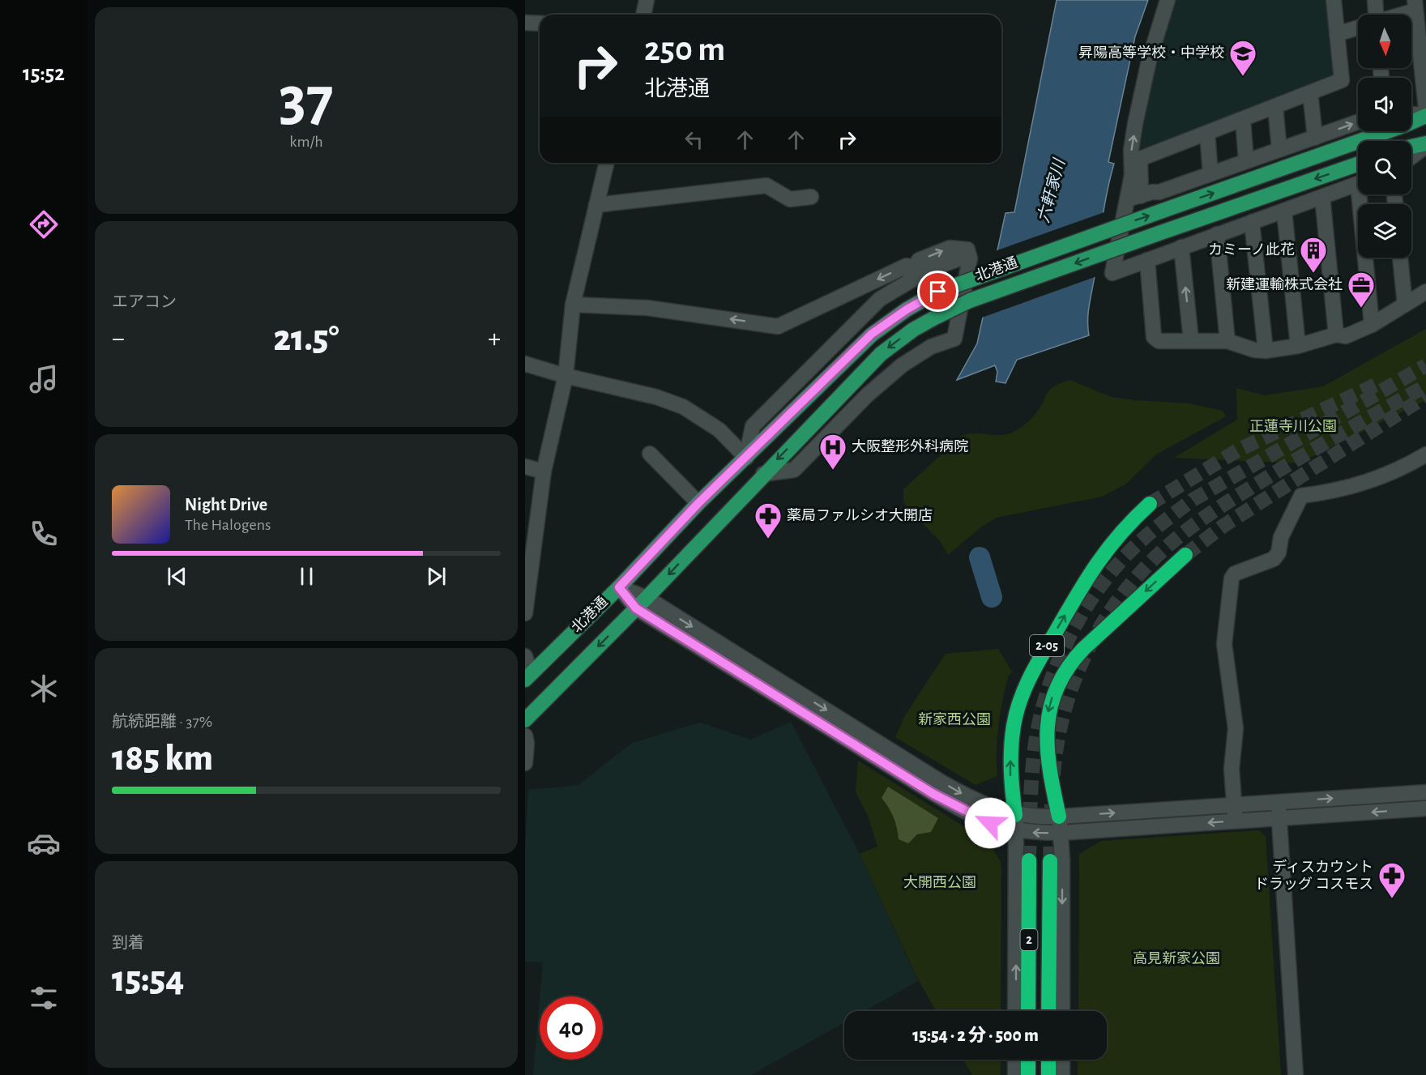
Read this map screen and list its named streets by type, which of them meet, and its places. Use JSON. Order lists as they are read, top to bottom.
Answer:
{
  "streets": {
    "highway": ["2-05", "2"],
    "main road": ["北港通"]
  },
  "water": ["六軒家川"],
  "parks": [
    "正蓮寺川公園",
    "新家西公園",
    "大開西公園",
    "高見新家公園"
  ],
  "places": {
    "school or university": ["昇陽高等学校・中学校"],
    "building": ["カミーノ此花"],
    "office": ["新建運輸株式会社"],
    "hospital": ["大阪整形外科病院"],
    "pharmacy": ["薬局ファルシオ大開店", "ディスカウント ドラッグ コスモス"]
  },
  "north": "bottom",
  "page": {
    "tabs": "15:52",
    "tile": [
      ["37", "km/h"],
      "エアコン",
      ["航続距離 · 37%", "185 km"],
      ["到着", "15:54"]
    ],
    "turn": ["250 m", "北港通"],
    "heat": ["−", "21.5°", "+"],
    "song": ["Night Drive", "The Halogens"],
    "limit": "40",
    "trip": "15:54 · 2 分 · 500 m"
  }
}
